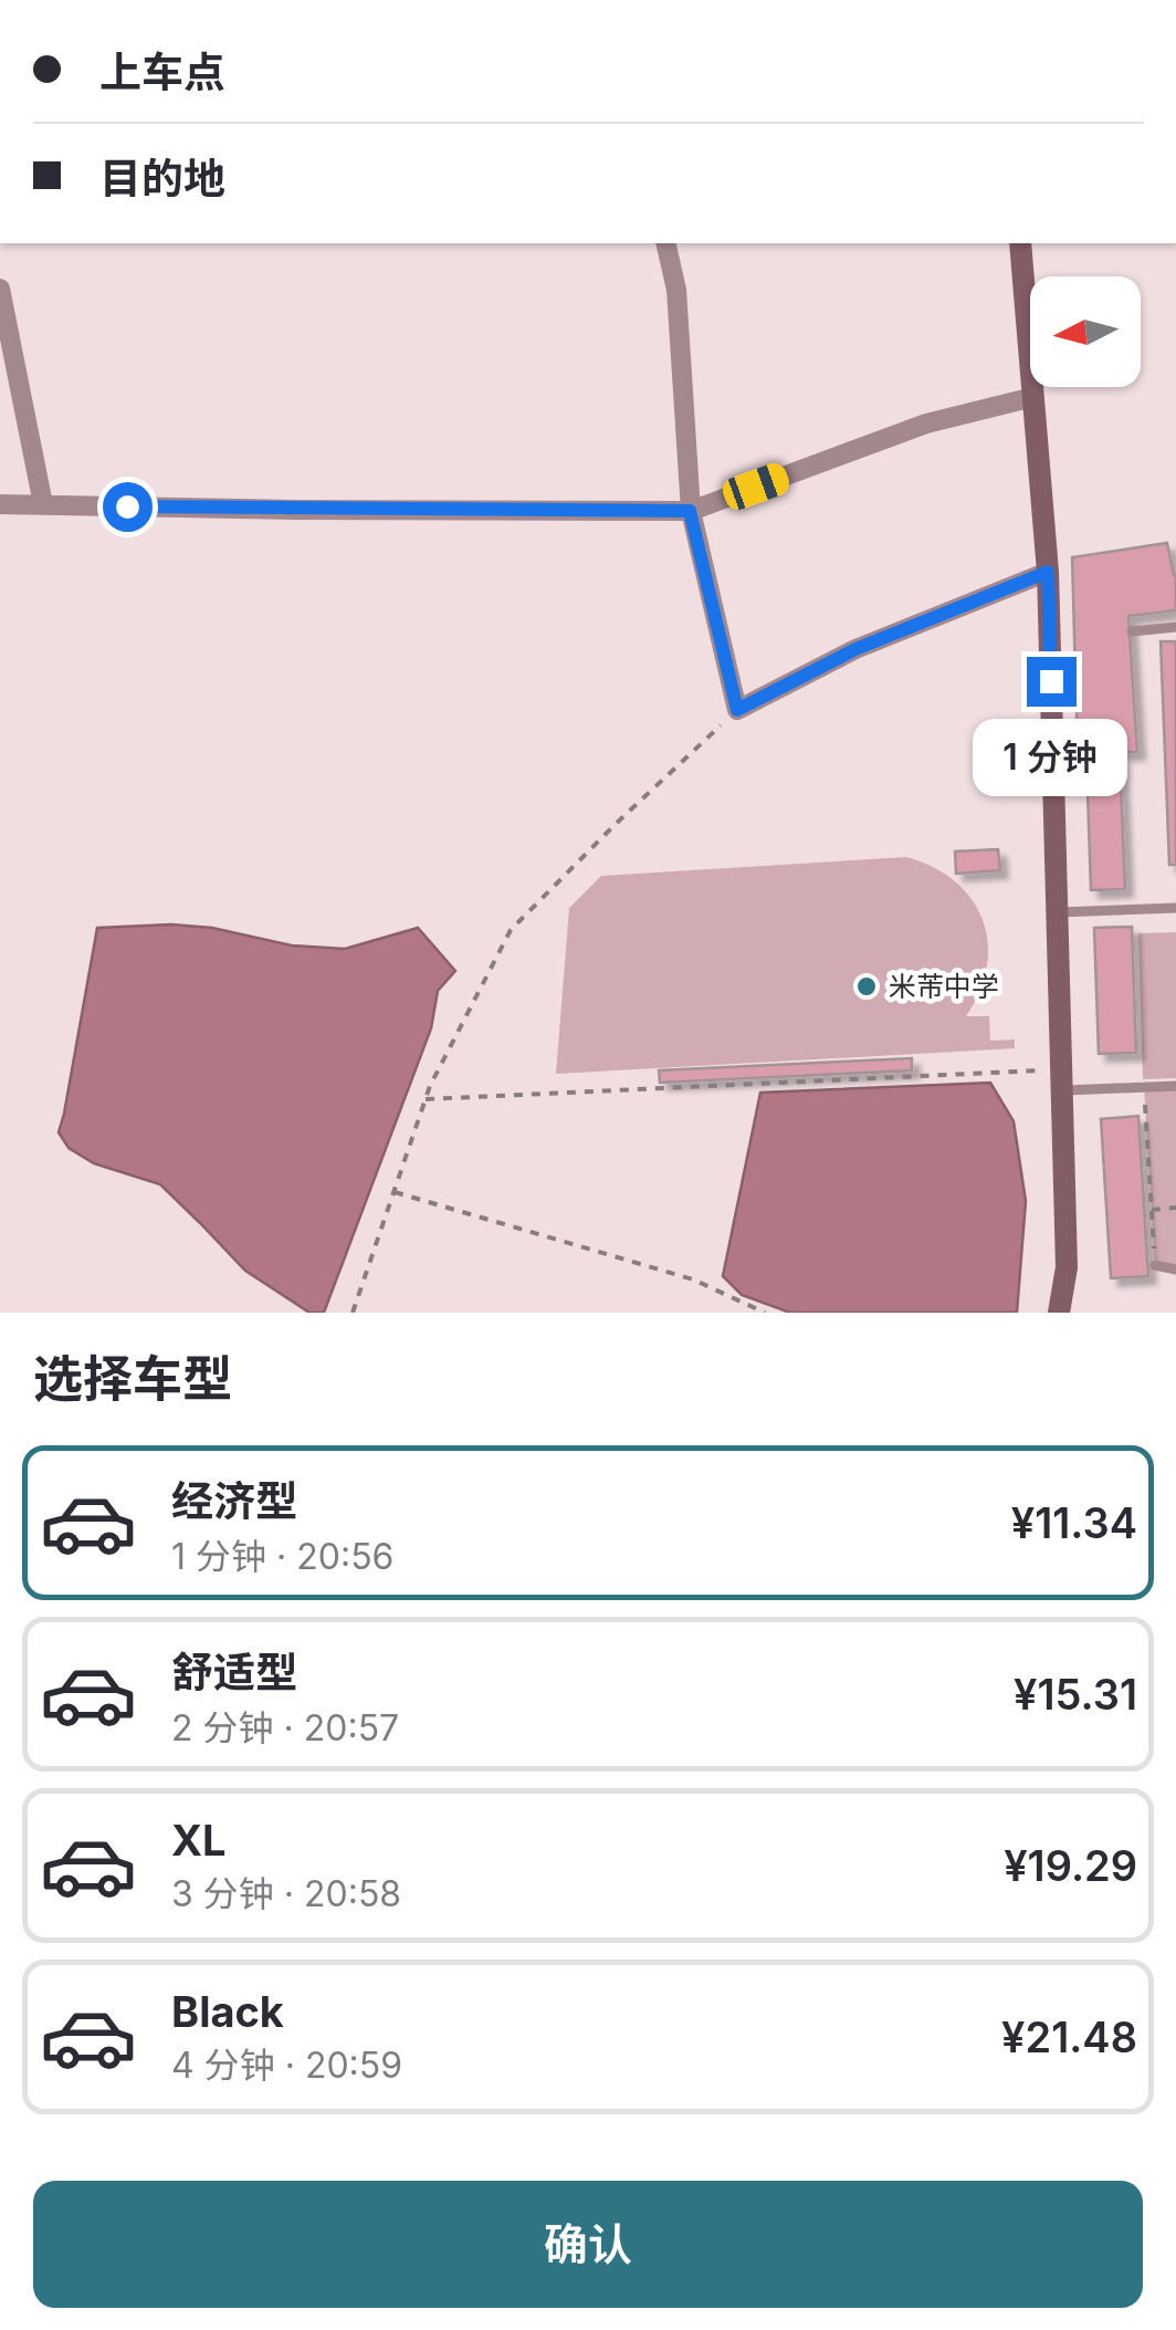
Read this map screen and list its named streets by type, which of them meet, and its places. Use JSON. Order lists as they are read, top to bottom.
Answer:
{
  "places": ["米芾中学"],
  "north": "left",
  "page": {
    "banner": ["上车点", "目的地"],
    "bubble": "1 分钟",
    "heading": "选择车型",
    "list": [
      {
        "name": "经济型",
        "note": "1 分钟 · 20:56",
        "value": "¥11.34"
      },
      {
        "name": "舒适型",
        "note": "2 分钟 · 20:57",
        "value": "¥15.31"
      },
      {
        "name": "XL",
        "note": "3 分钟 · 20:58",
        "value": "¥19.29"
      },
      {
        "name": "Black",
        "note": "4 分钟 · 20:59",
        "value": "¥21.48"
      }
    ],
    "buttons": "确认"
  }
}
